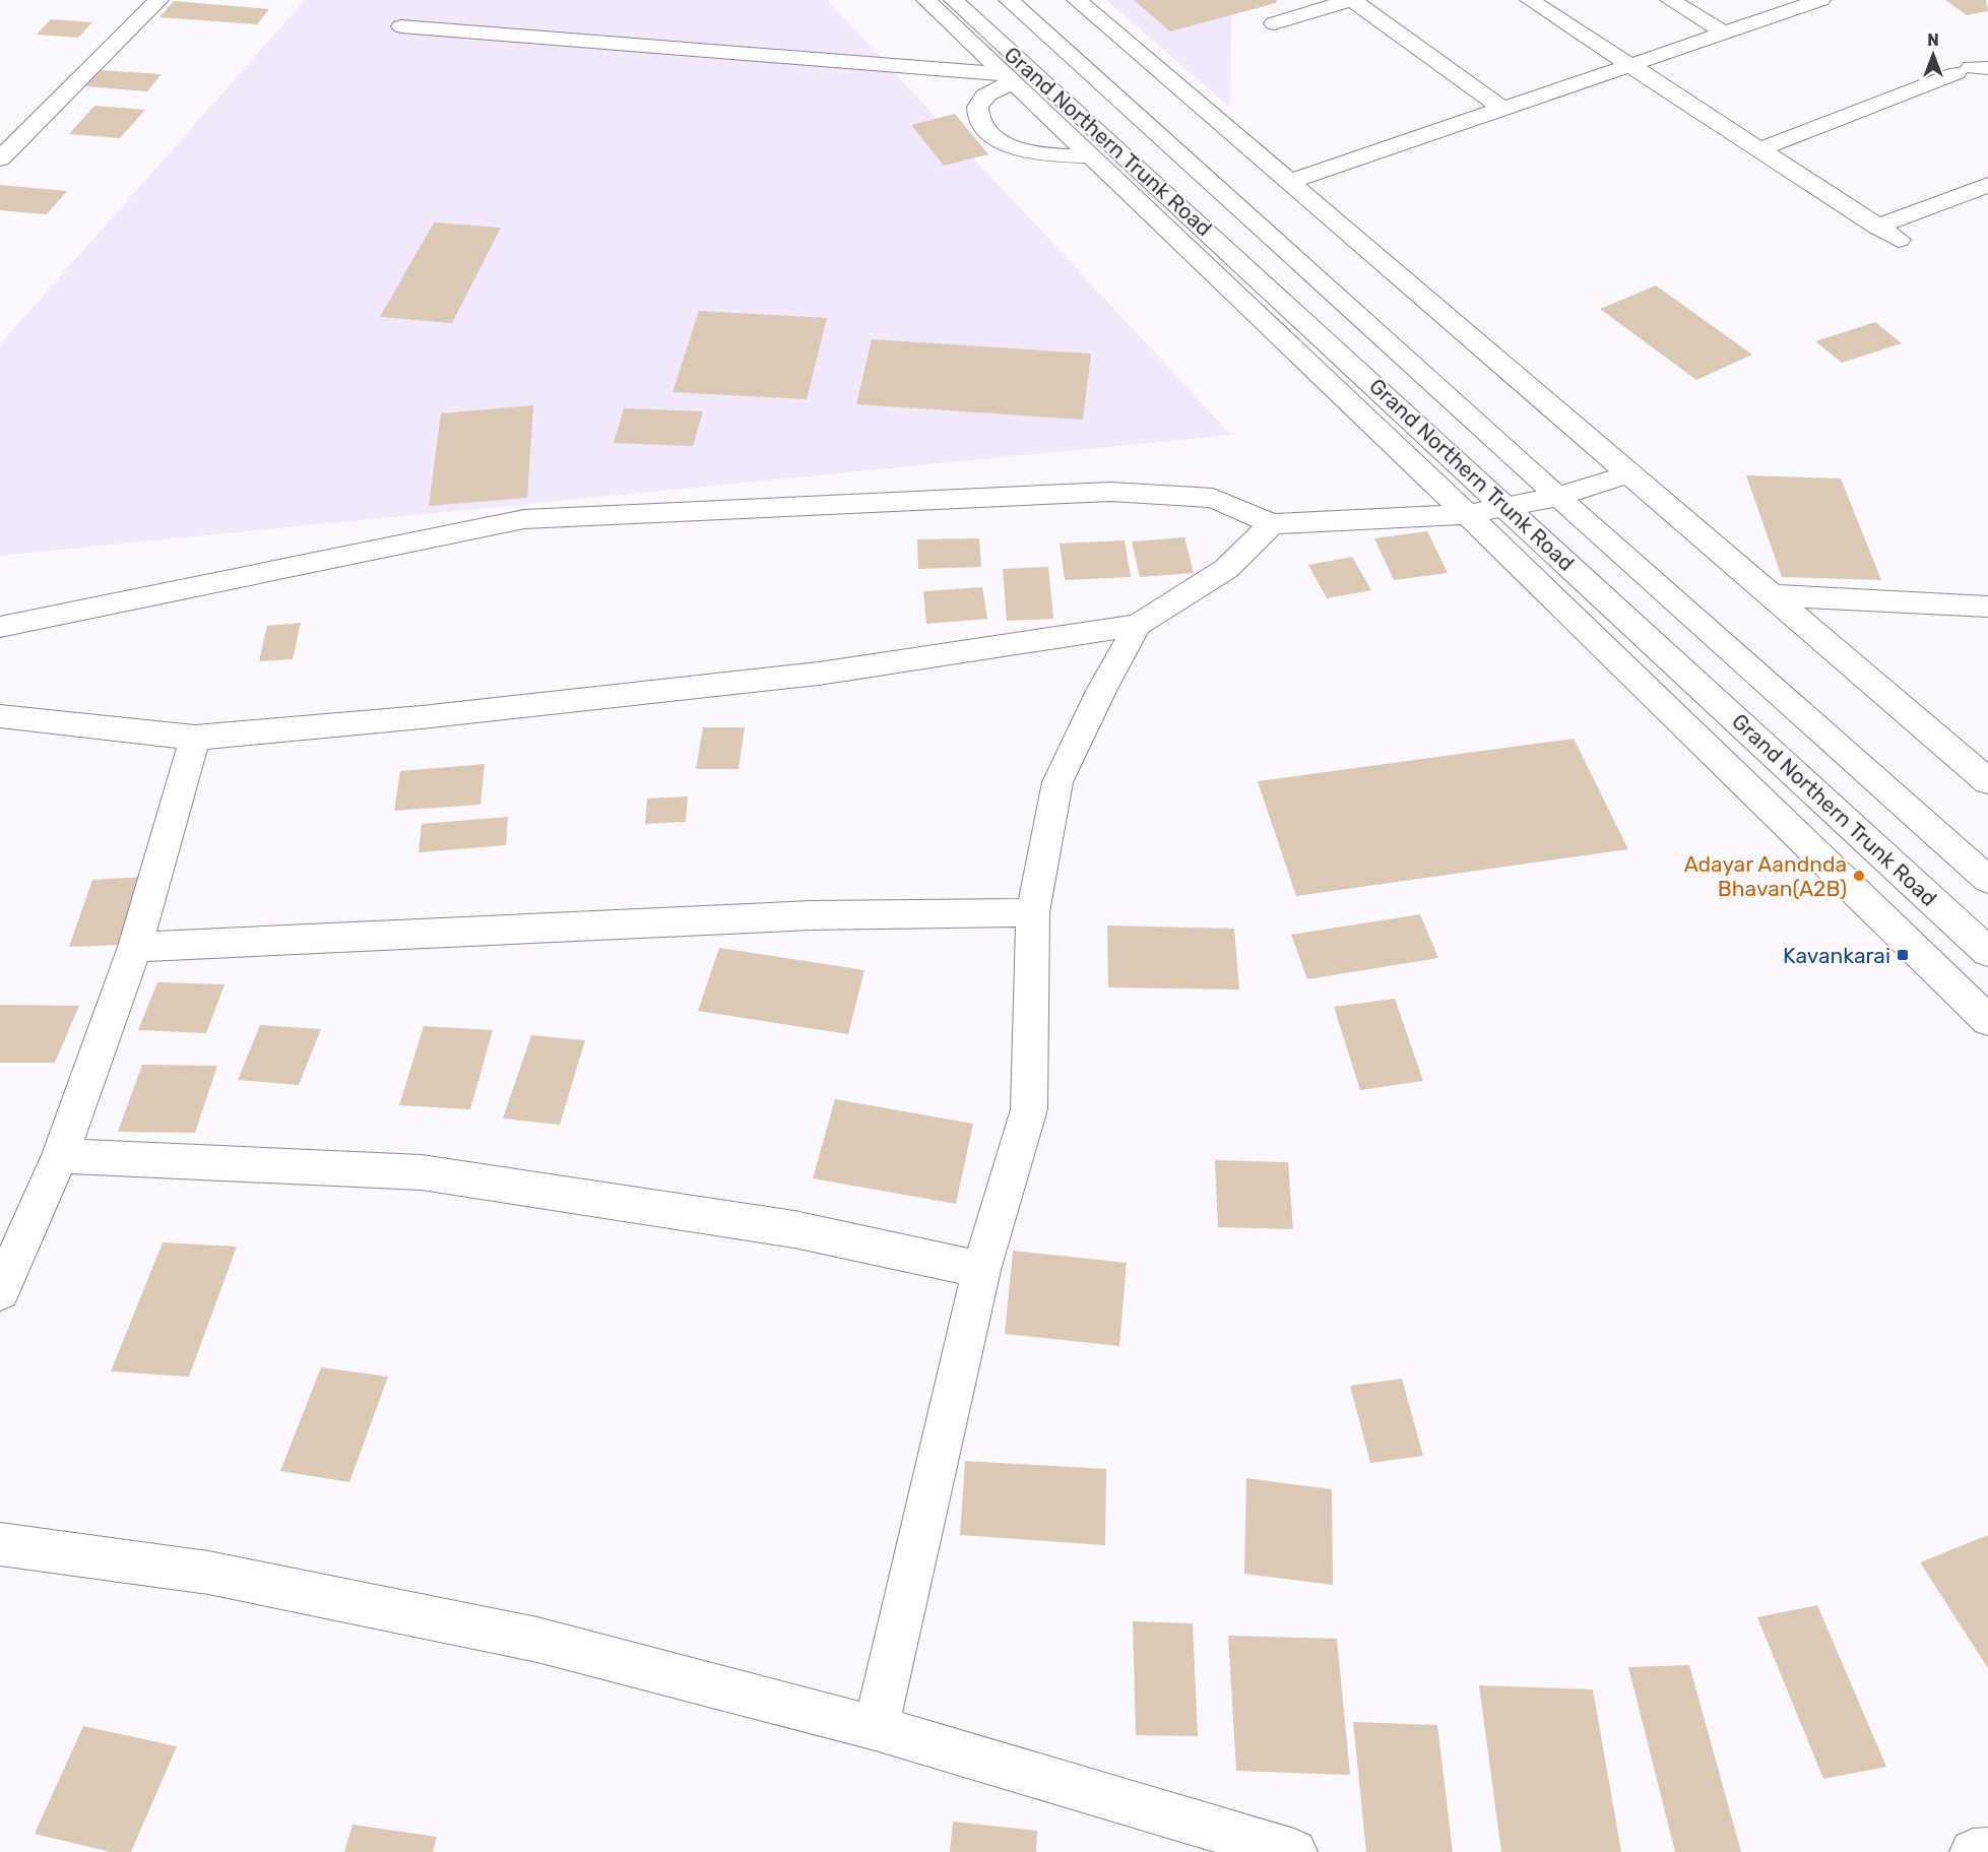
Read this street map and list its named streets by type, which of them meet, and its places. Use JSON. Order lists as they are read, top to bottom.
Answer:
{
  "streets": {
    "main road": ["Grand Northern Trunk Road"]
  },
  "places": {
    "other": ["Adayar Aandnda Bhavan(A2B)"],
    "transit": ["Kavankarai"]
  },
  "north": "top"
}
